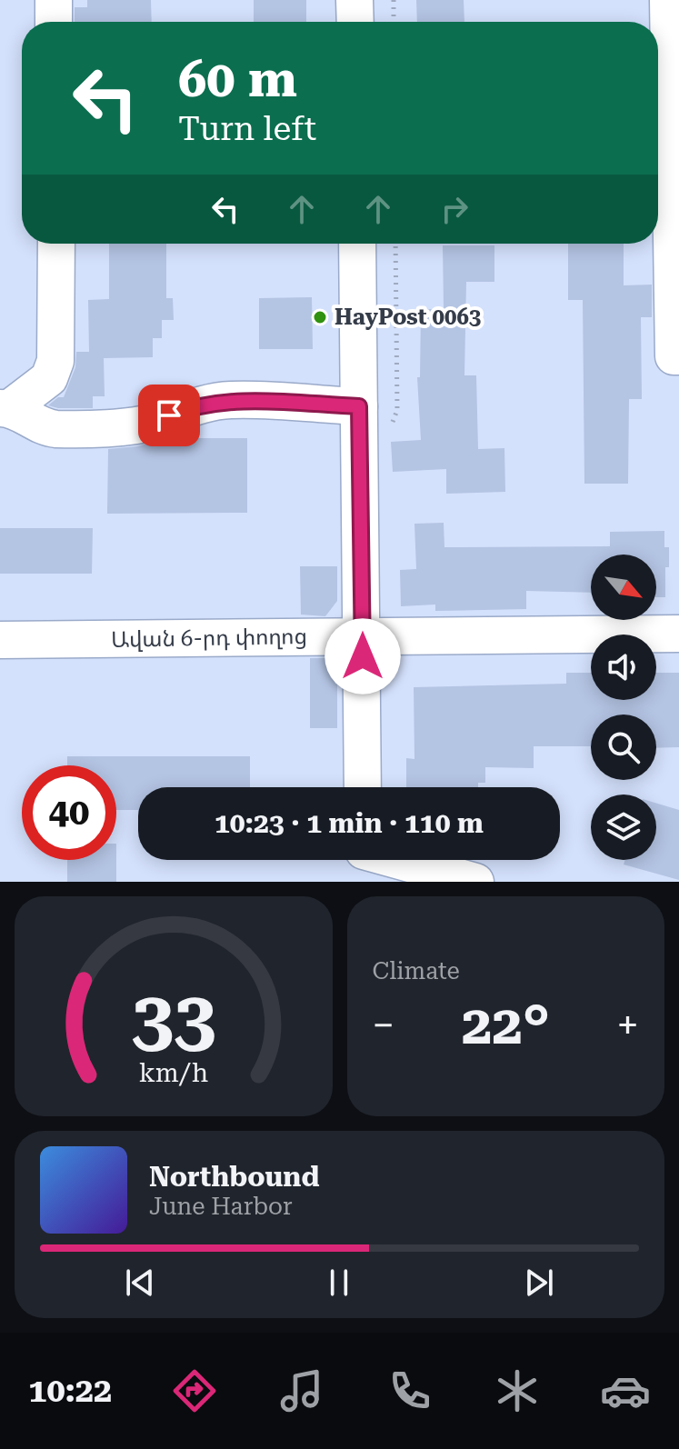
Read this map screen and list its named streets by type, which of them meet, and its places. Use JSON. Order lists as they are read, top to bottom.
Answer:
{
  "streets": {
    "street": ["Ավան 6-րդ փողոց"]
  },
  "places": ["HayPost 0063"],
  "north": "bottom right",
  "page": {
    "turn": ["60 m", "Turn left"],
    "limit": "40",
    "trip": "10:23 · 1 min · 110 m",
    "tile": "Climate",
    "heat": ["−", "22°", "+"],
    "song": ["Northbound", "June Harbor"],
    "tabs": "10:22",
    "gauge": ["33", "km/h"]
  }
}
